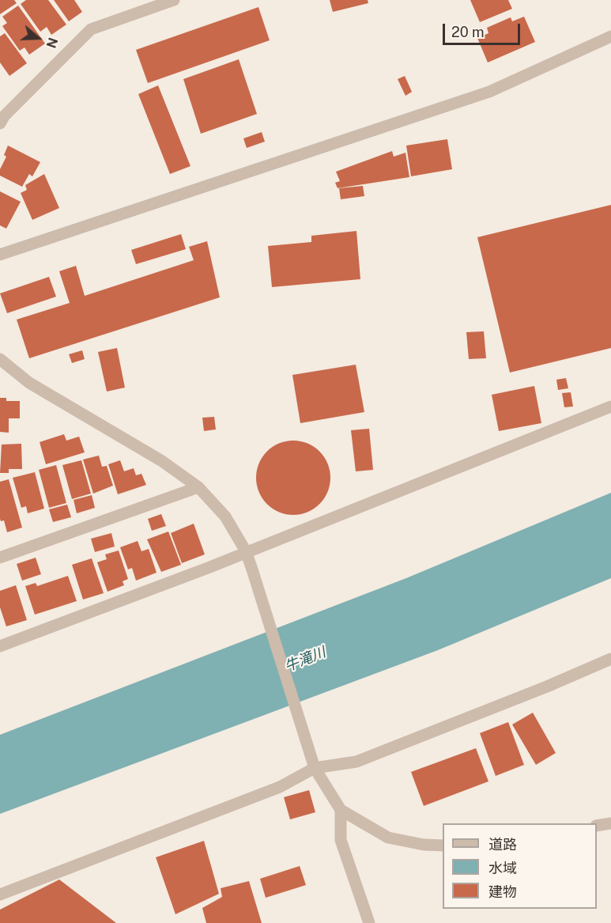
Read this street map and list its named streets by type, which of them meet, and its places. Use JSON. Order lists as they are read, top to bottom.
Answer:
{
  "water": ["牛滝川"],
  "legend": ["道路", "水域", "建物"],
  "scale_bar": "20 m",
  "north": "right"
}
